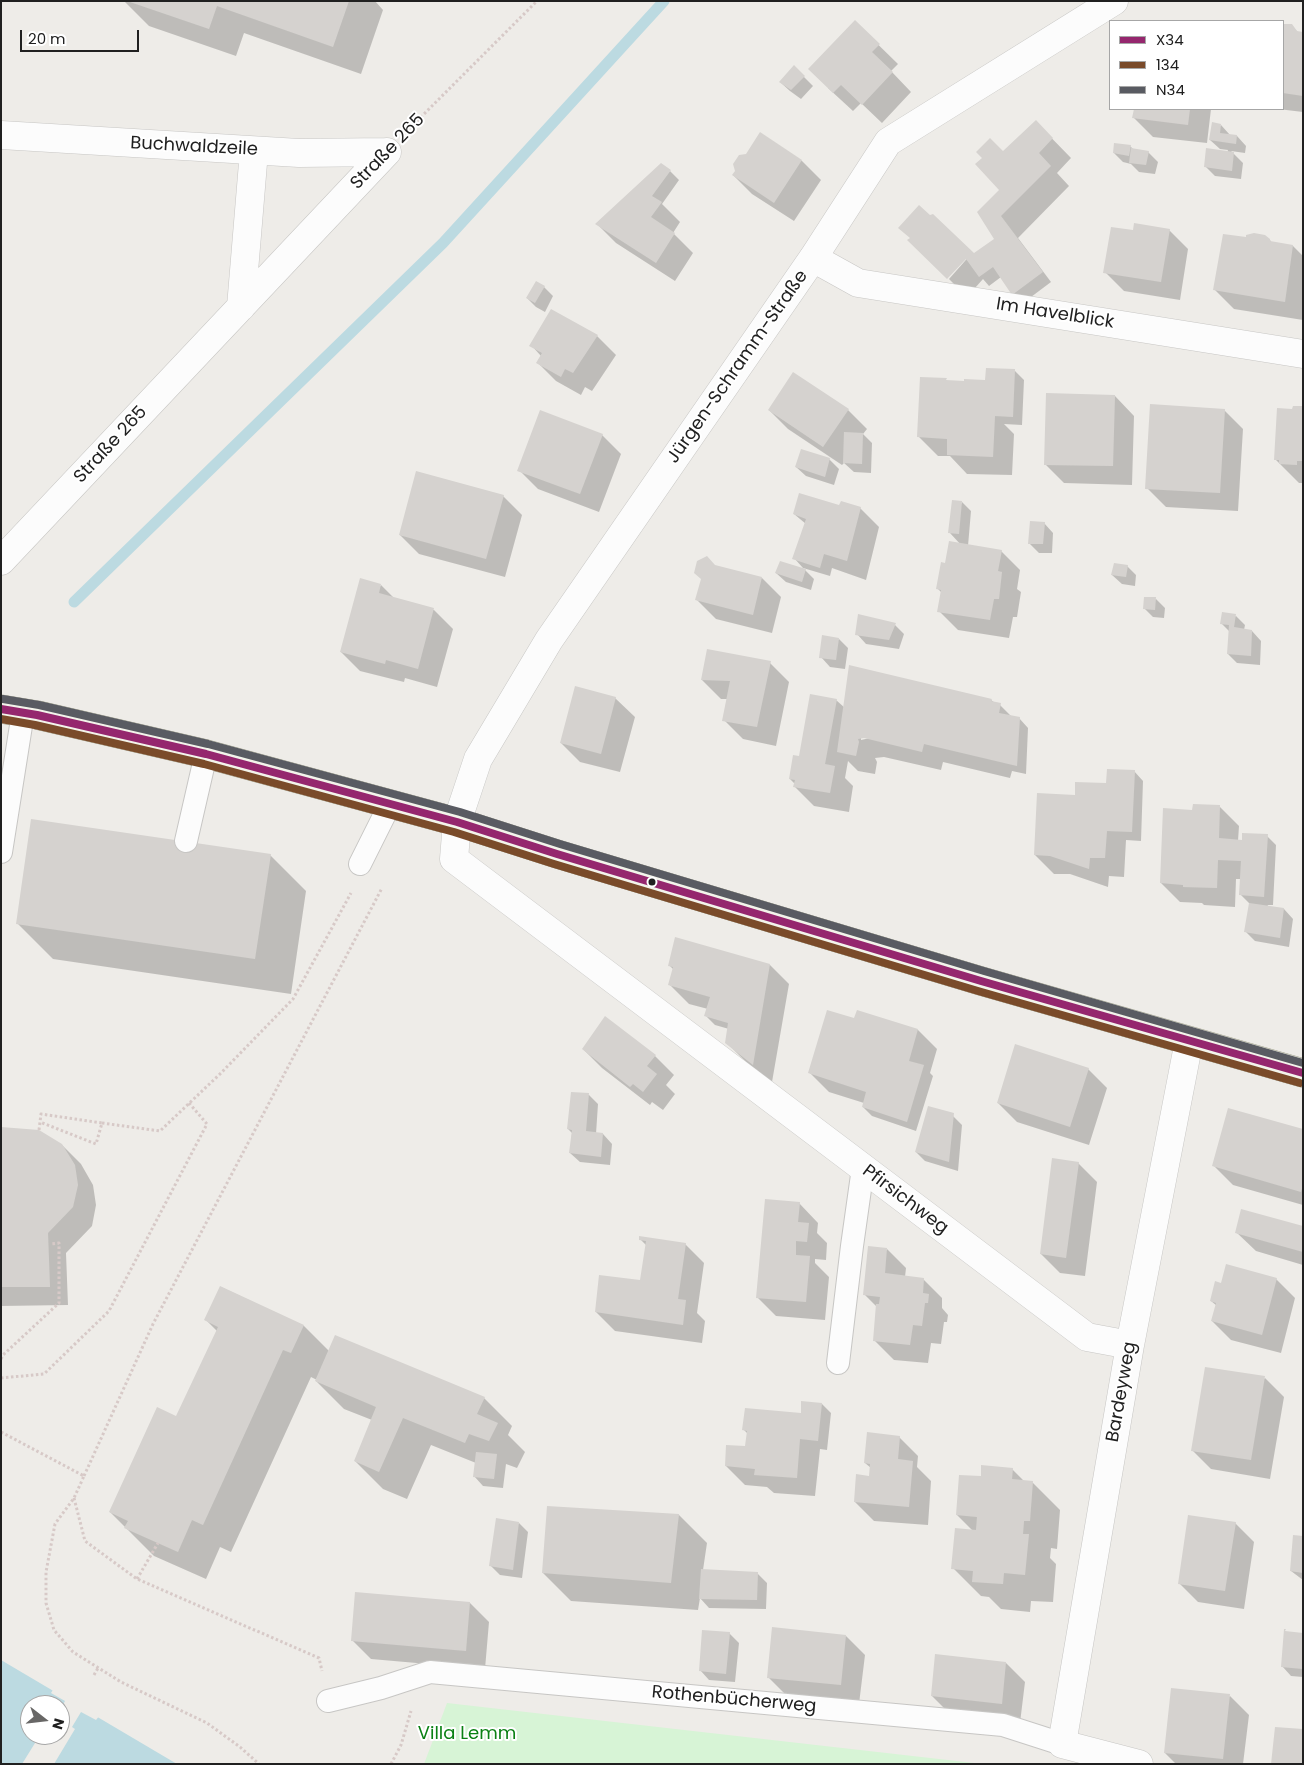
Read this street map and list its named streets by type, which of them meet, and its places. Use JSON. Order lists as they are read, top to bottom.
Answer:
{
  "streets": {
    "street": [
      "Buchwaldzeile",
      "Straße 265",
      "Im Havelblick",
      "Jürgen-Schramm-Straße",
      "Pfirsichweg",
      "Bardeyweg",
      "Rothenbücherweg"
    ]
  },
  "crossings": [
    ["Buchwaldzeile", "Straße 265"],
    ["Im Havelblick", "Jürgen-Schramm-Straße"],
    ["Jürgen-Schramm-Straße", "Pfirsichweg"],
    ["Pfirsichweg", "Bardeyweg"],
    ["Bardeyweg", "Rothenbücherweg"]
  ],
  "parks": ["Villa Lemm"],
  "lines": ["transit line N34", "transit line X34", "transit line 134"],
  "legend": ["X34", "134", "N34"],
  "scale_bar": "20 m",
  "north": "right"
}
